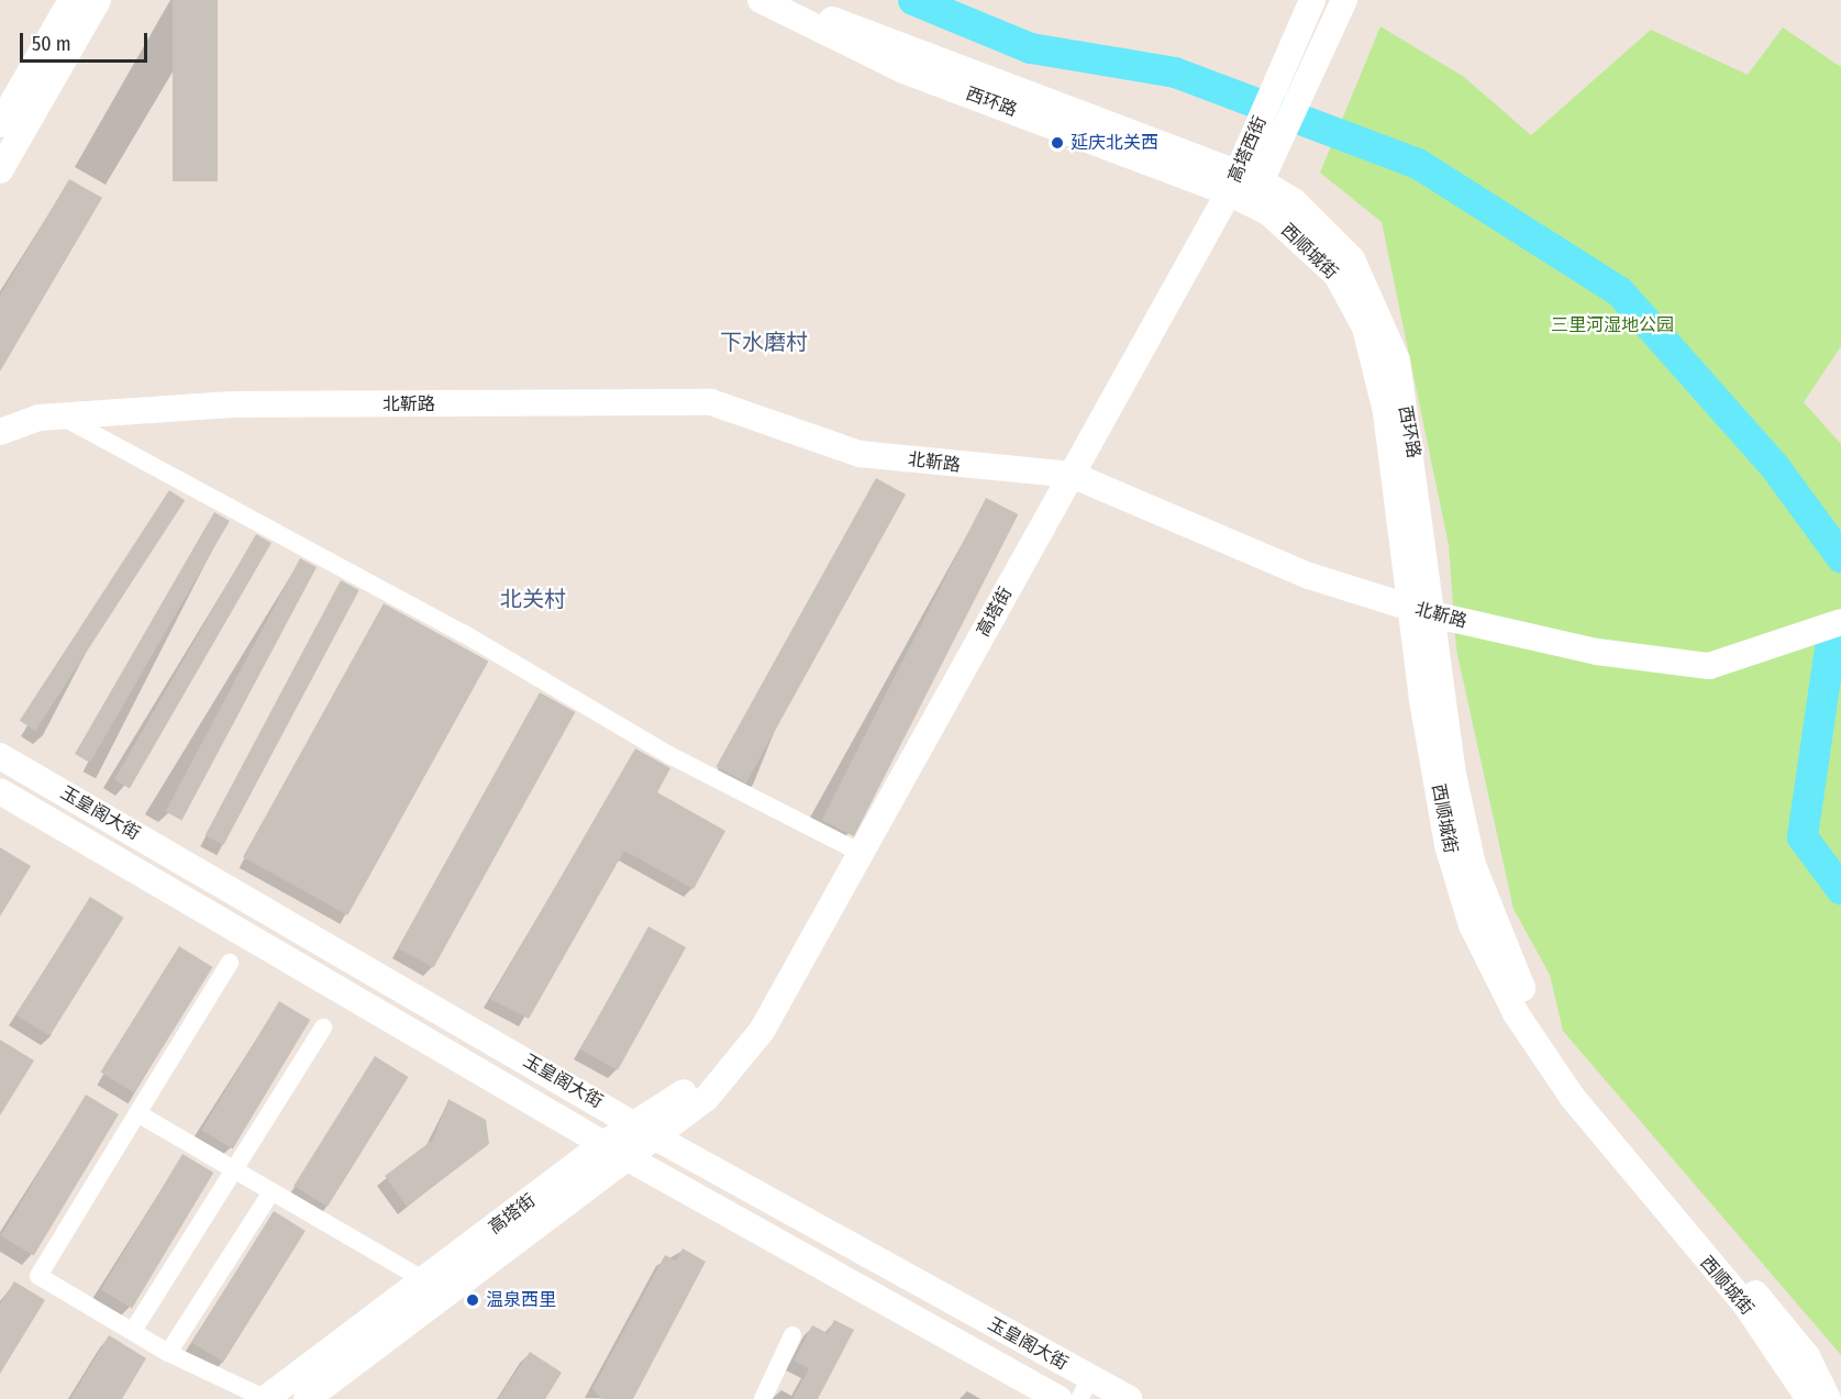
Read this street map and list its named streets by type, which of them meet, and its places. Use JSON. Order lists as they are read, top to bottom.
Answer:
{
  "streets": {
    "street": [
      "西环路",
      "高塔西街",
      "西顺城街",
      "北靳路",
      "高塔街",
      "玉皇阁大街"
    ]
  },
  "crossings": [
    ["西环路", "高塔西街"],
    ["西环路", "西顺城街"],
    ["西环路", "北靳路"],
    ["西环路", "高塔街"],
    ["高塔西街", "西顺城街"],
    ["高塔西街", "高塔街"],
    ["西顺城街", "北靳路"],
    ["西顺城街", "高塔街"],
    ["北靳路", "高塔街"],
    ["高塔街", "玉皇阁大街"]
  ],
  "districts": ["下水磨村", "北关村"],
  "parks": ["三里河湿地公园"],
  "places": ["延庆北关西", "温泉西里"],
  "scale_bar": "50 m"
}
